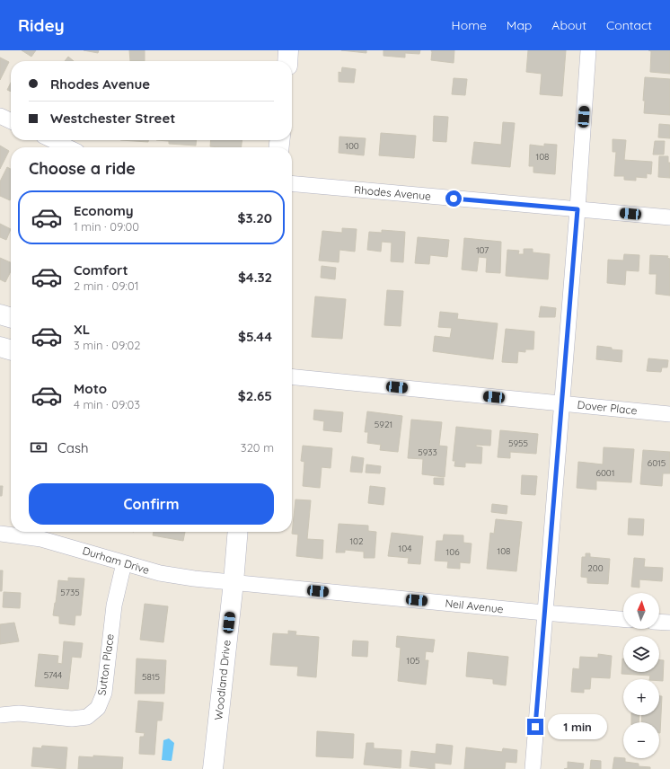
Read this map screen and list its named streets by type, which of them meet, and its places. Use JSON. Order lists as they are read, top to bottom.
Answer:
{
  "streets": {
    "main road": ["Woodland Drive"],
    "street": [
      "Rhodes Avenue",
      "Dover Place",
      "Durham Drive",
      "Neil Avenue",
      "Sutton Place"
    ]
  },
  "crossings": [
    ["Durham Drive", "Neil Avenue"],
    ["Durham Drive", "Sutton Place"],
    ["Durham Drive", "Woodland Drive"],
    ["Neil Avenue", "Woodland Drive"]
  ],
  "house_numbers": [
    "100",
    "108",
    "107",
    "5921",
    "5955",
    "5933",
    "6015",
    "6001",
    "102",
    "104",
    "108",
    "106",
    "200",
    "5735",
    "105",
    "5744",
    "5815"
  ],
  "north": "top",
  "page": {
    "header": "Ridey",
    "nav": [
      "Home",
      "Map",
      "About",
      "Contact"
    ],
    "banner": ["Rhodes Avenue", "Westchester Street"],
    "heading": "Choose a ride",
    "list": [
      {
        "name": "Economy",
        "note": "1 min · 09:00",
        "value": "$3.20"
      },
      {
        "name": "Comfort",
        "note": "2 min · 09:01",
        "value": "$4.32"
      },
      {
        "name": "XL",
        "note": "3 min · 09:02",
        "value": "$5.44"
      },
      {
        "name": "Moto",
        "note": "4 min · 09:03",
        "value": "$2.65"
      }
    ],
    "pay": ["Cash", "320 m"],
    "buttons": "Confirm",
    "map_buttons": ["+", "−"],
    "bubble": "1 min"
  }
}
